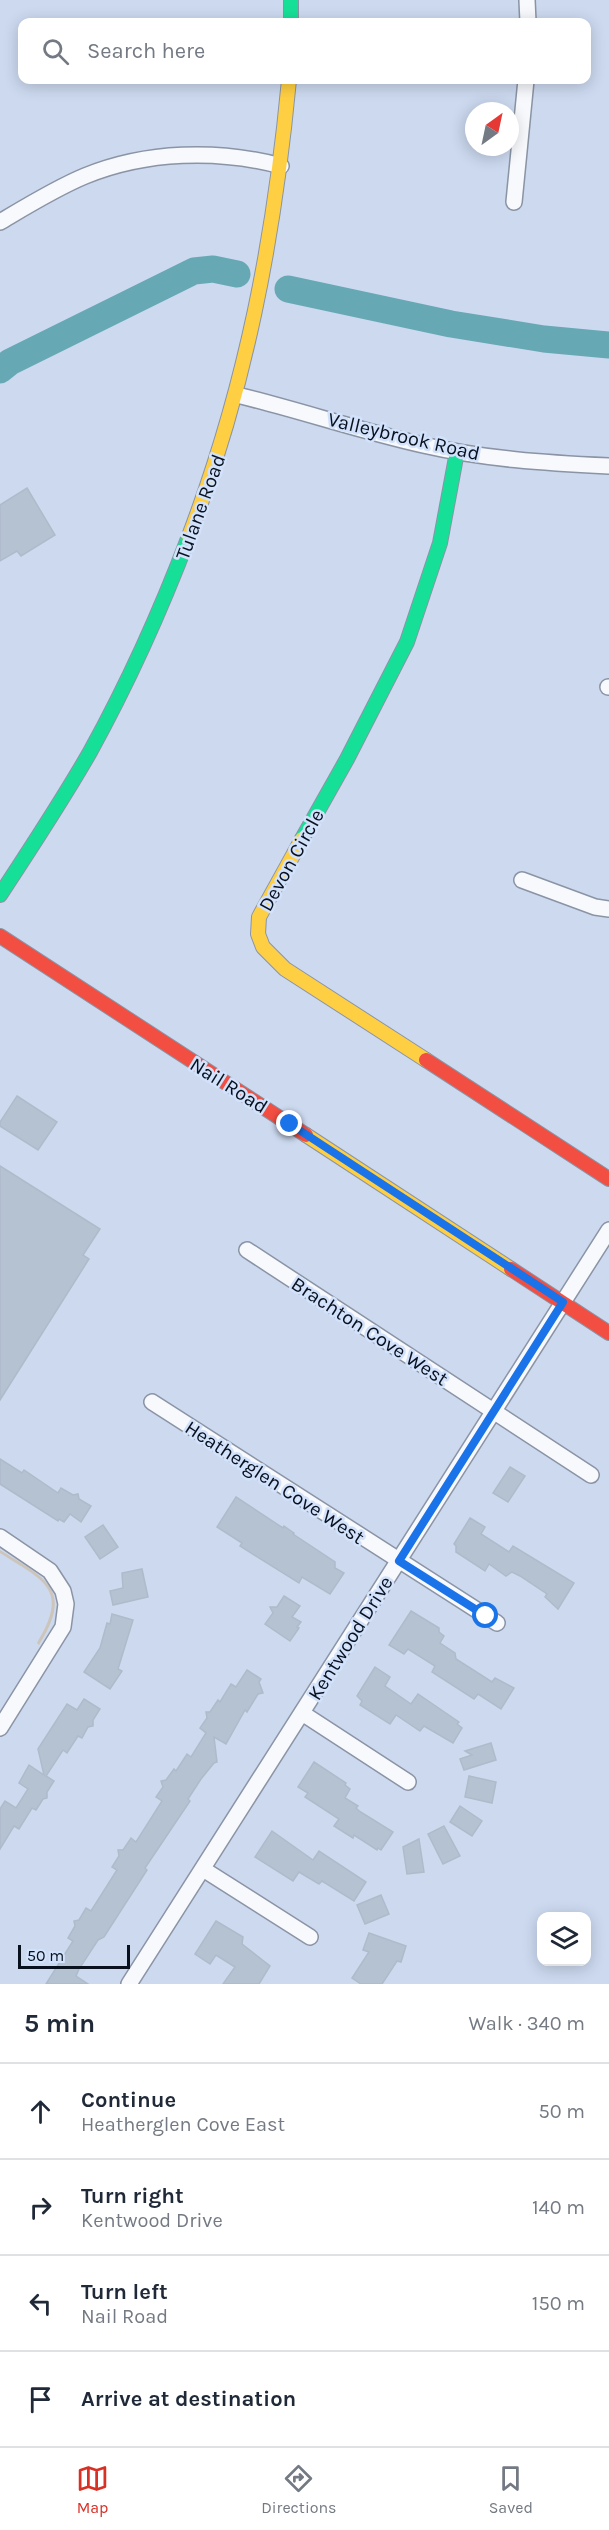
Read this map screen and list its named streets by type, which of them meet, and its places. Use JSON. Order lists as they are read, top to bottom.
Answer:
{
  "streets": {
    "street": [
      "Valleybrook Road",
      "Tulane Road",
      "Devon Circle",
      "Nail Road",
      "Brachton Cove West",
      "Heatherglen Cove West",
      "Kentwood Drive"
    ]
  },
  "crossings": [
    ["Valleybrook Road", "Tulane Road"],
    ["Valleybrook Road", "Devon Circle"],
    ["Nail Road", "Kentwood Drive"],
    ["Brachton Cove West", "Kentwood Drive"],
    ["Heatherglen Cove West", "Kentwood Drive"]
  ],
  "scale_bar": "50 m",
  "north": "top right",
  "page": {
    "search": "Search here",
    "scale": "50 m",
    "heading": ["5 min", "Walk · 340 m"],
    "list": [
      ["Continue", "Heatherglen Cove East", "50 m"],
      ["Turn right", "Kentwood Drive", "140 m"],
      ["Turn left", "Nail Road", "150 m"],
      "Arrive at destination"
    ],
    "nav": ["Map", "Directions", "Saved"]
  }
}
